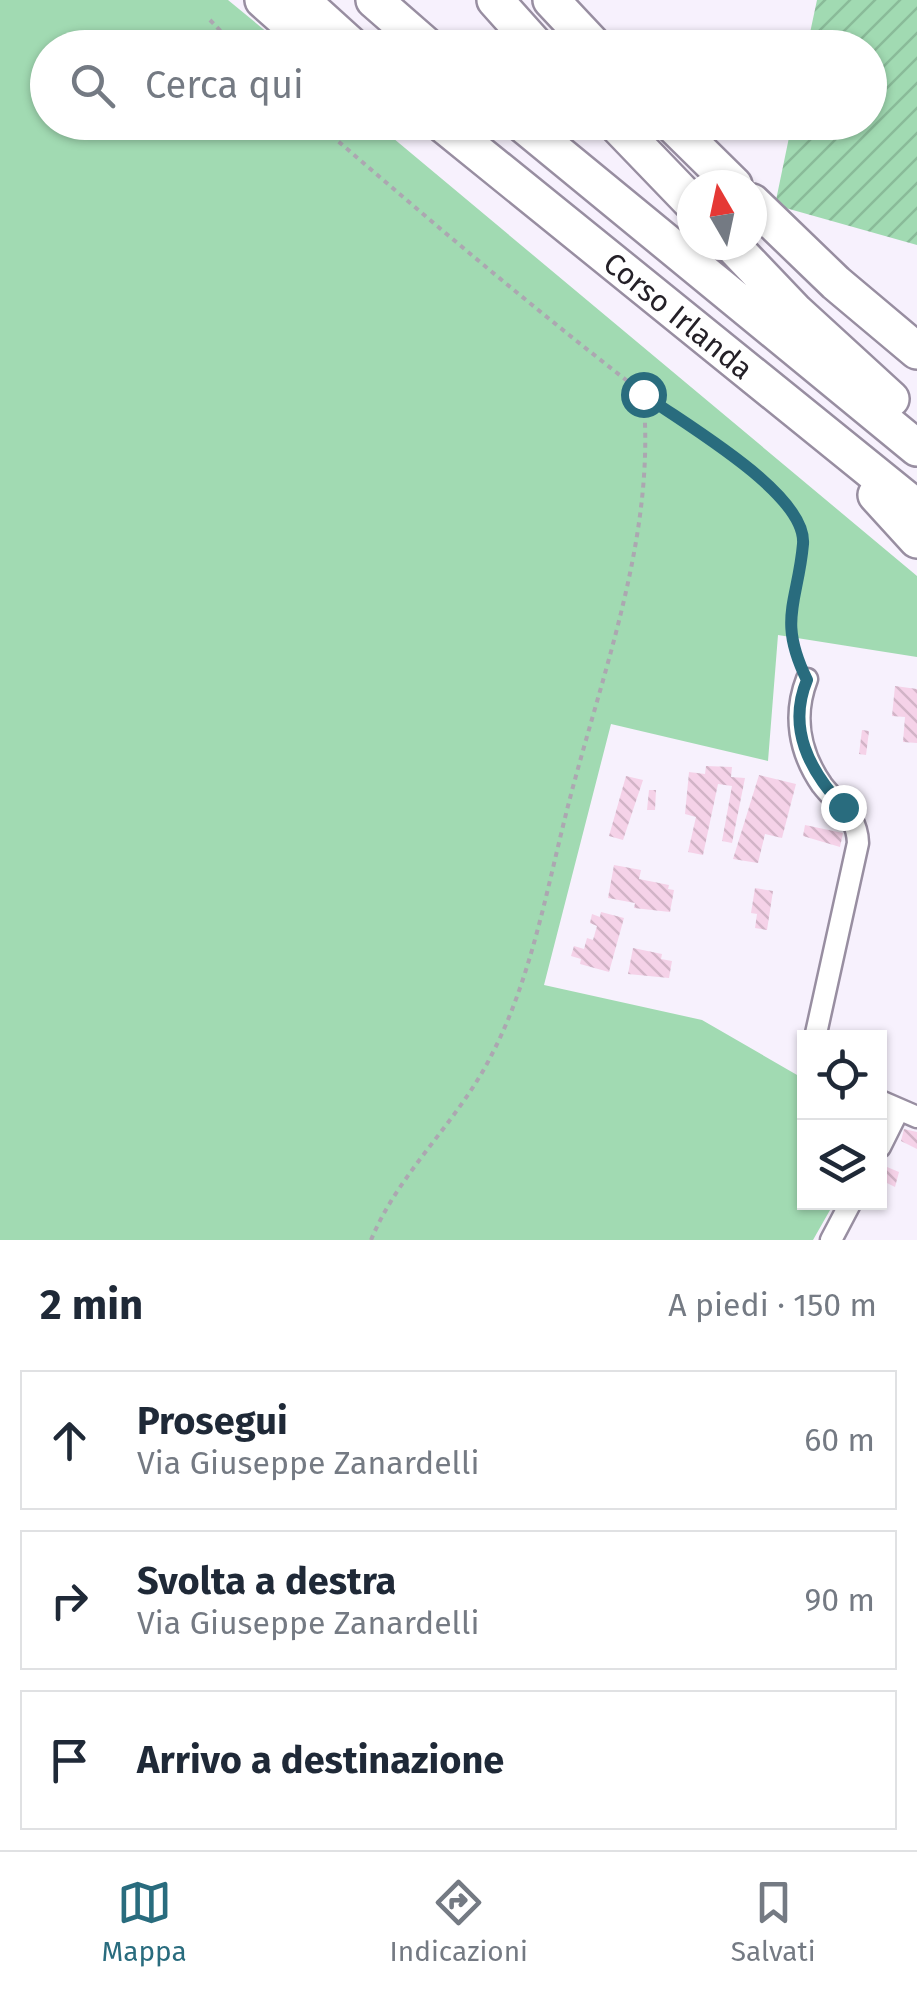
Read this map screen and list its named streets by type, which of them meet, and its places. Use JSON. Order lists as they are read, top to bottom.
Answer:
{
  "streets": {
    "highway": ["Corso Irlanda"]
  },
  "north": "top",
  "page": {
    "search": "Cerca qui",
    "heading": ["2 min", "A piedi · 150 m"],
    "list": [
      ["Prosegui", "Via Giuseppe Zanardelli", "60 m"],
      ["Svolta a destra", "Via Giuseppe Zanardelli", "90 m"],
      "Arrivo a destinazione"
    ],
    "nav": ["Mappa", "Indicazioni", "Salvati"]
  }
}
